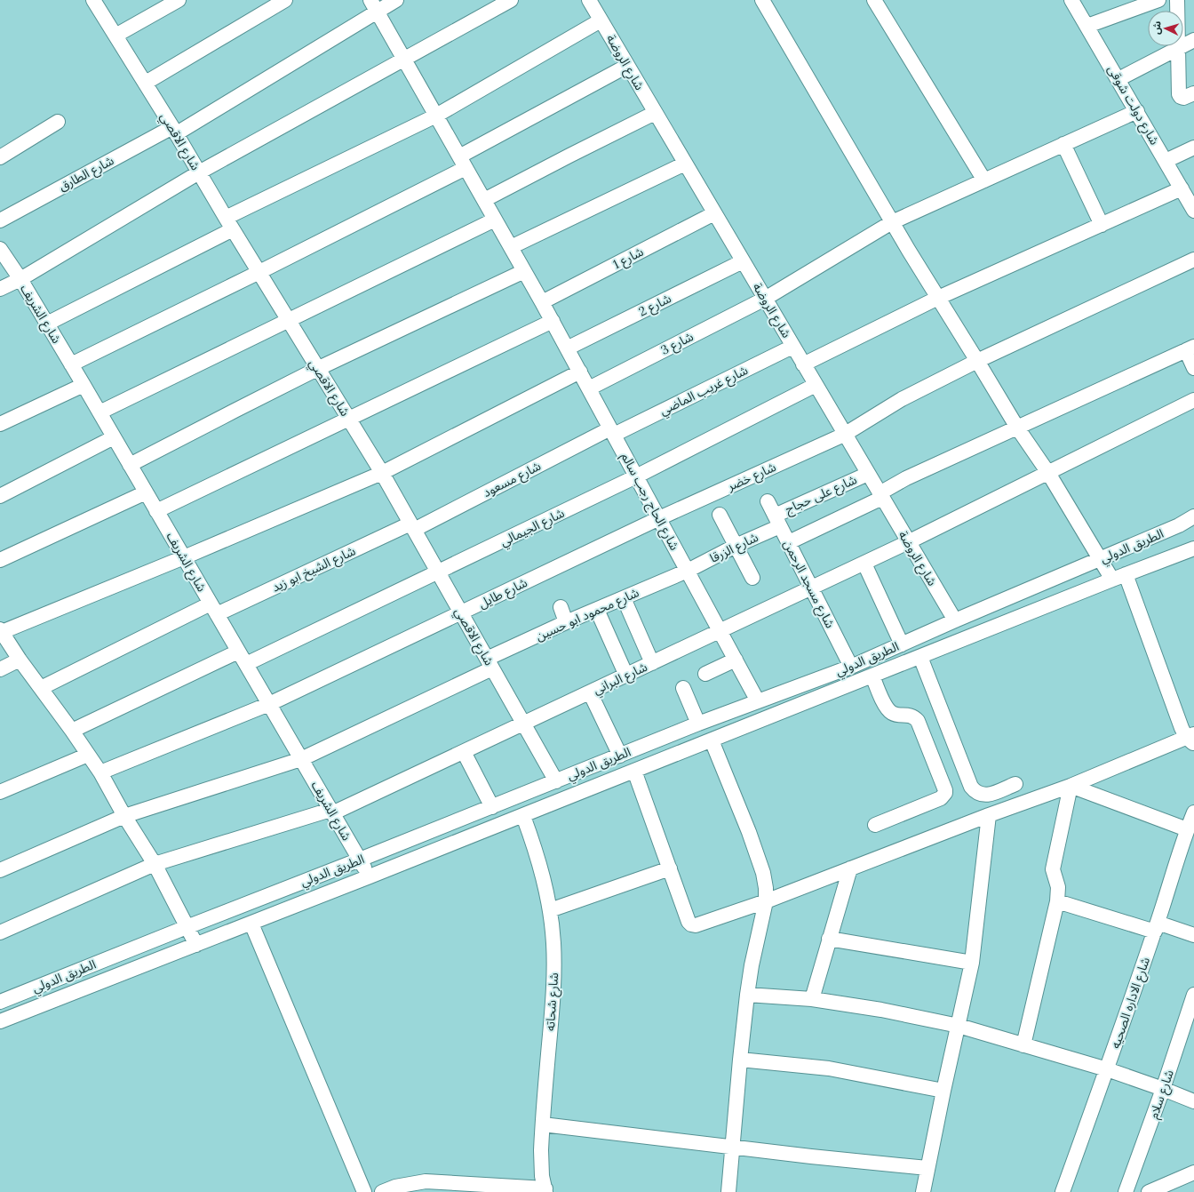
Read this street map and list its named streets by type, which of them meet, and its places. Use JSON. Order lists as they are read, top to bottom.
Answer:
{
  "streets": {
    "street": [
      "شارع الروضة",
      "شارع دولت شوقى",
      "شارع الاقصي",
      "شارع الطارق",
      "شارع 1",
      "شارع 2",
      "شارع الشريف",
      "شارع 3",
      "شارع غريب الماضي",
      "شارع خضر",
      "شارع مسعود",
      "شارع على حجاج",
      "شارع الحاج رجب سالم",
      "شارع الجيمالي",
      "الطريق الدولي",
      "شارع الزرقا",
      "شارع الشيخ ابو زيد",
      "شارع مسجد الرحمن",
      "شارع طايل",
      "شارع محمود ابو حسين",
      "شارع البراني",
      "شارع شحاته",
      "شارع الاداره الصحيه",
      "شارع سلام"
    ]
  },
  "crossings": [
    ["شارع الروضة", "شارع 1"],
    ["شارع الروضة", "شارع 2"],
    ["شارع الروضة", "شارع 3"],
    ["شارع الروضة", "شارع غريب الماضي"],
    ["شارع الروضة", "شارع خضر"],
    ["شارع الروضة", "شارع على حجاج"],
    ["شارع الروضة", "شارع الجيمالي"],
    ["شارع الروضة", "الطريق الدولي"],
    ["شارع الروضة", "شارع البراني"],
    ["شارع دولت شوقى", "شارع 3"],
    ["شارع الاقصي", "شارع الطارق"],
    ["شارع الاقصي", "شارع مسعود"],
    ["شارع الاقصي", "شارع الجيمالي"],
    ["شارع الاقصي", "الطريق الدولي"],
    ["شارع الاقصي", "شارع الشيخ ابو زيد"],
    ["شارع الاقصي", "شارع طايل"],
    ["شارع الاقصي", "شارع محمود ابو حسين"],
    ["شارع الاقصي", "شارع البراني"],
    ["شارع الطارق", "شارع الحاج رجب سالم"],
    ["شارع 1", "شارع الحاج رجب سالم"],
    ["شارع 2", "شارع الحاج رجب سالم"],
    ["شارع الشريف", "شارع الجيمالي"],
    ["شارع الشريف", "الطريق الدولي"],
    ["شارع الشريف", "شارع الشيخ ابو زيد"],
    ["شارع الشريف", "شارع طايل"],
    ["شارع الشريف", "شارع محمود ابو حسين"],
    ["شارع الشريف", "شارع البراني"],
    ["شارع 3", "شارع الحاج رجب سالم"],
    ["شارع غريب الماضي", "شارع مسعود"],
    ["شارع غريب الماضي", "شارع الحاج رجب سالم"],
    ["شارع خضر", "شارع الحاج رجب سالم"],
    ["شارع خضر", "شارع طايل"],
    ["شارع مسعود", "شارع الحاج رجب سالم"],
    ["شارع مسعود", "شارع الشيخ ابو زيد"],
    ["شارع على حجاج", "شارع الزرقا"],
    ["شارع على حجاج", "شارع مسجد الرحمن"],
    ["شارع الحاج رجب سالم", "شارع الجيمالي"],
    ["شارع الحاج رجب سالم", "الطريق الدولي"],
    ["شارع الحاج رجب سالم", "شارع الزرقا"],
    ["شارع الحاج رجب سالم", "شارع طايل"],
    ["شارع الحاج رجب سالم", "شارع محمود ابو حسين"],
    ["شارع الحاج رجب سالم", "شارع البراني"],
    ["الطريق الدولي", "شارع مسجد الرحمن"],
    ["الطريق الدولي", "شارع شحاته"],
    ["شارع الزرقا", "شارع مسجد الرحمن"],
    ["شارع الزرقا", "شارع محمود ابو حسين"],
    ["شارع مسجد الرحمن", "شارع البراني"]
  ],
  "north": "left"
}
